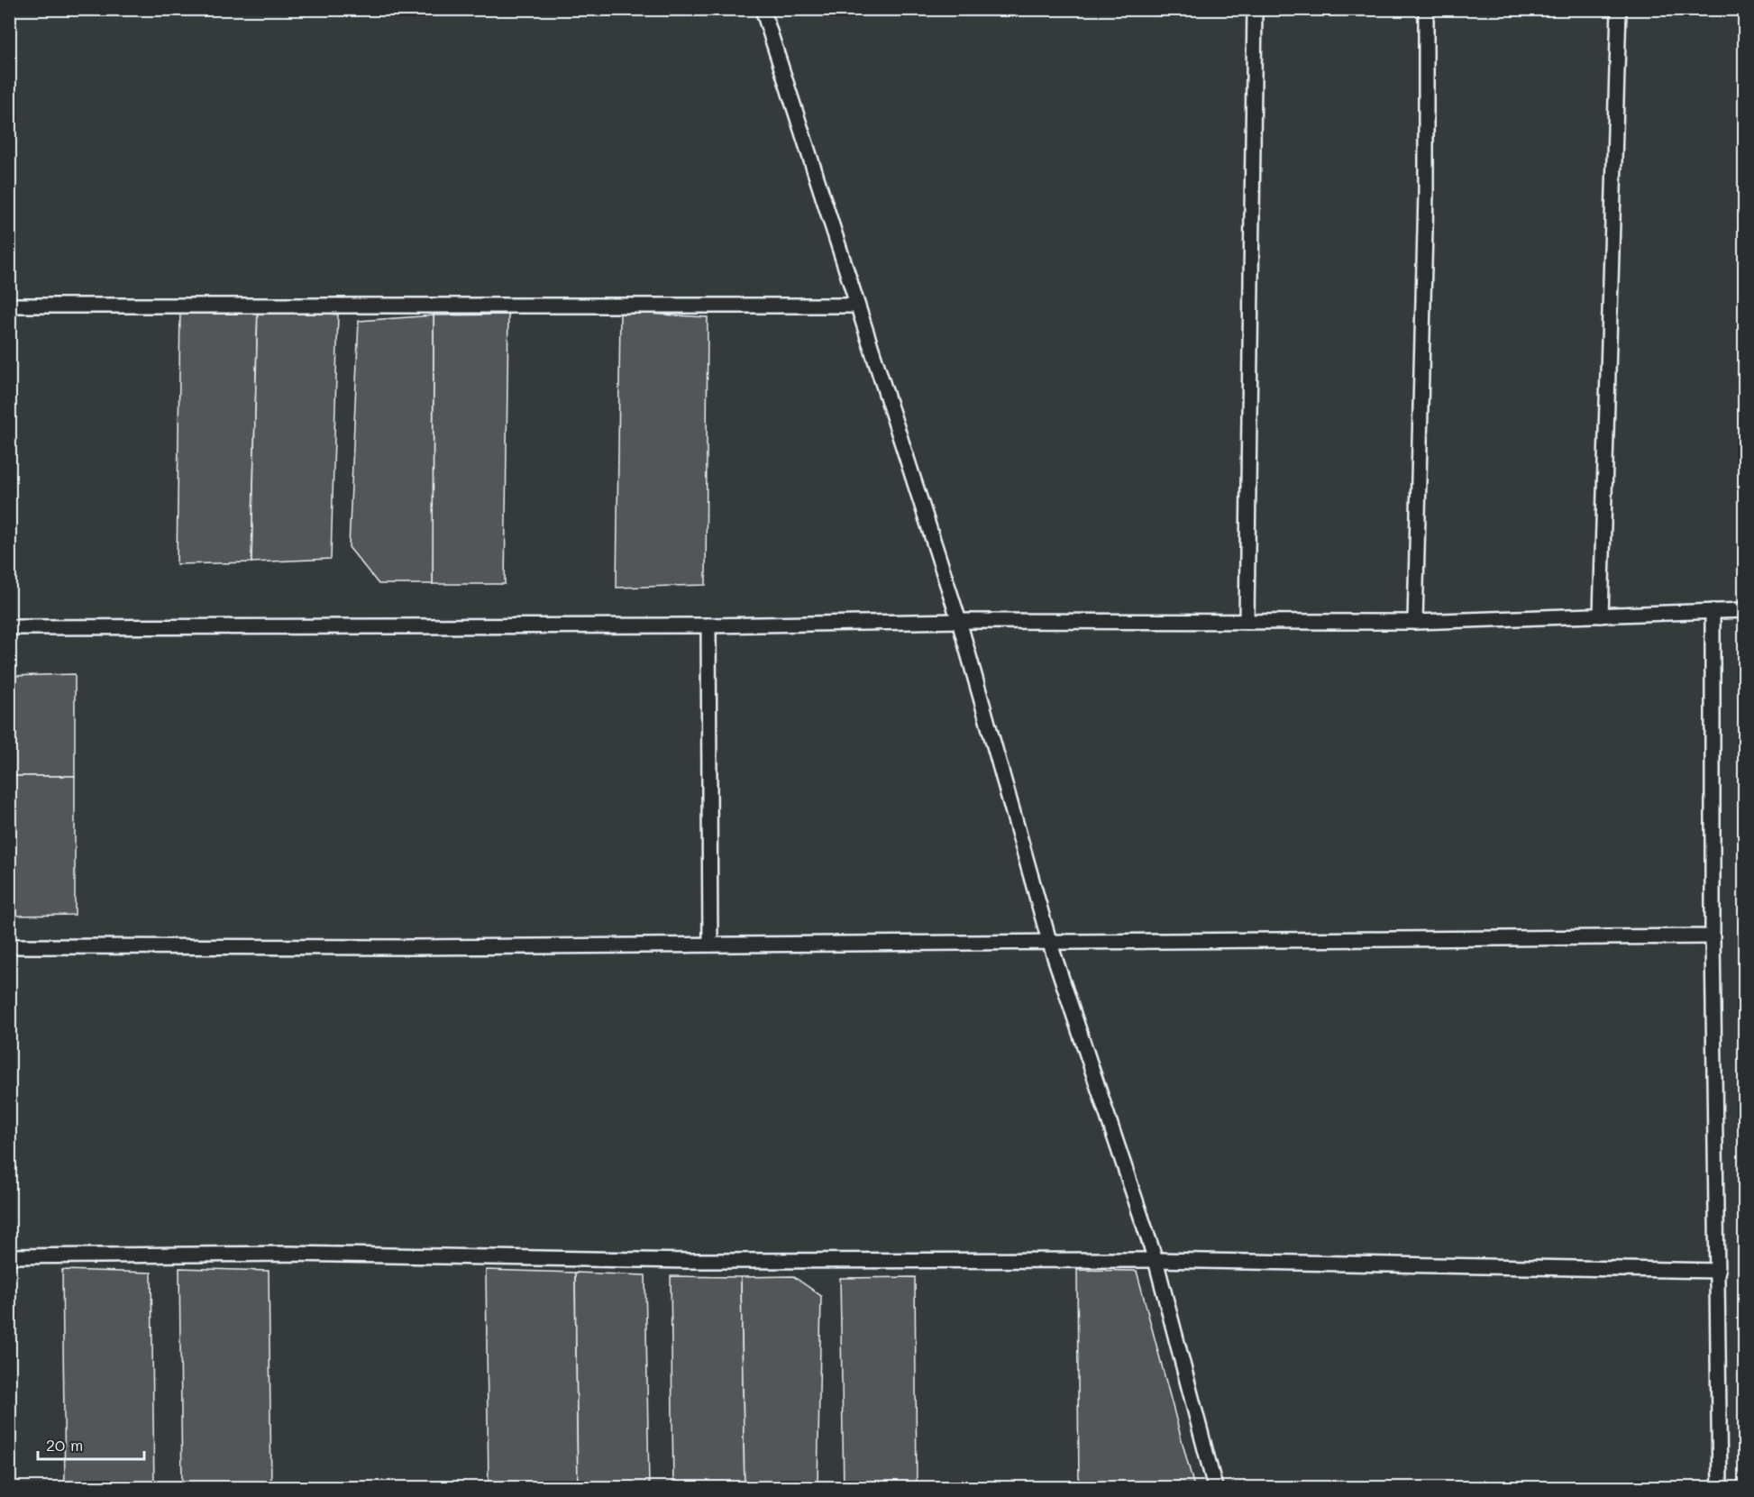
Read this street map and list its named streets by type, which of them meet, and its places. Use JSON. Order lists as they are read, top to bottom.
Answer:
{
  "scale_bar": "20 m"
}
